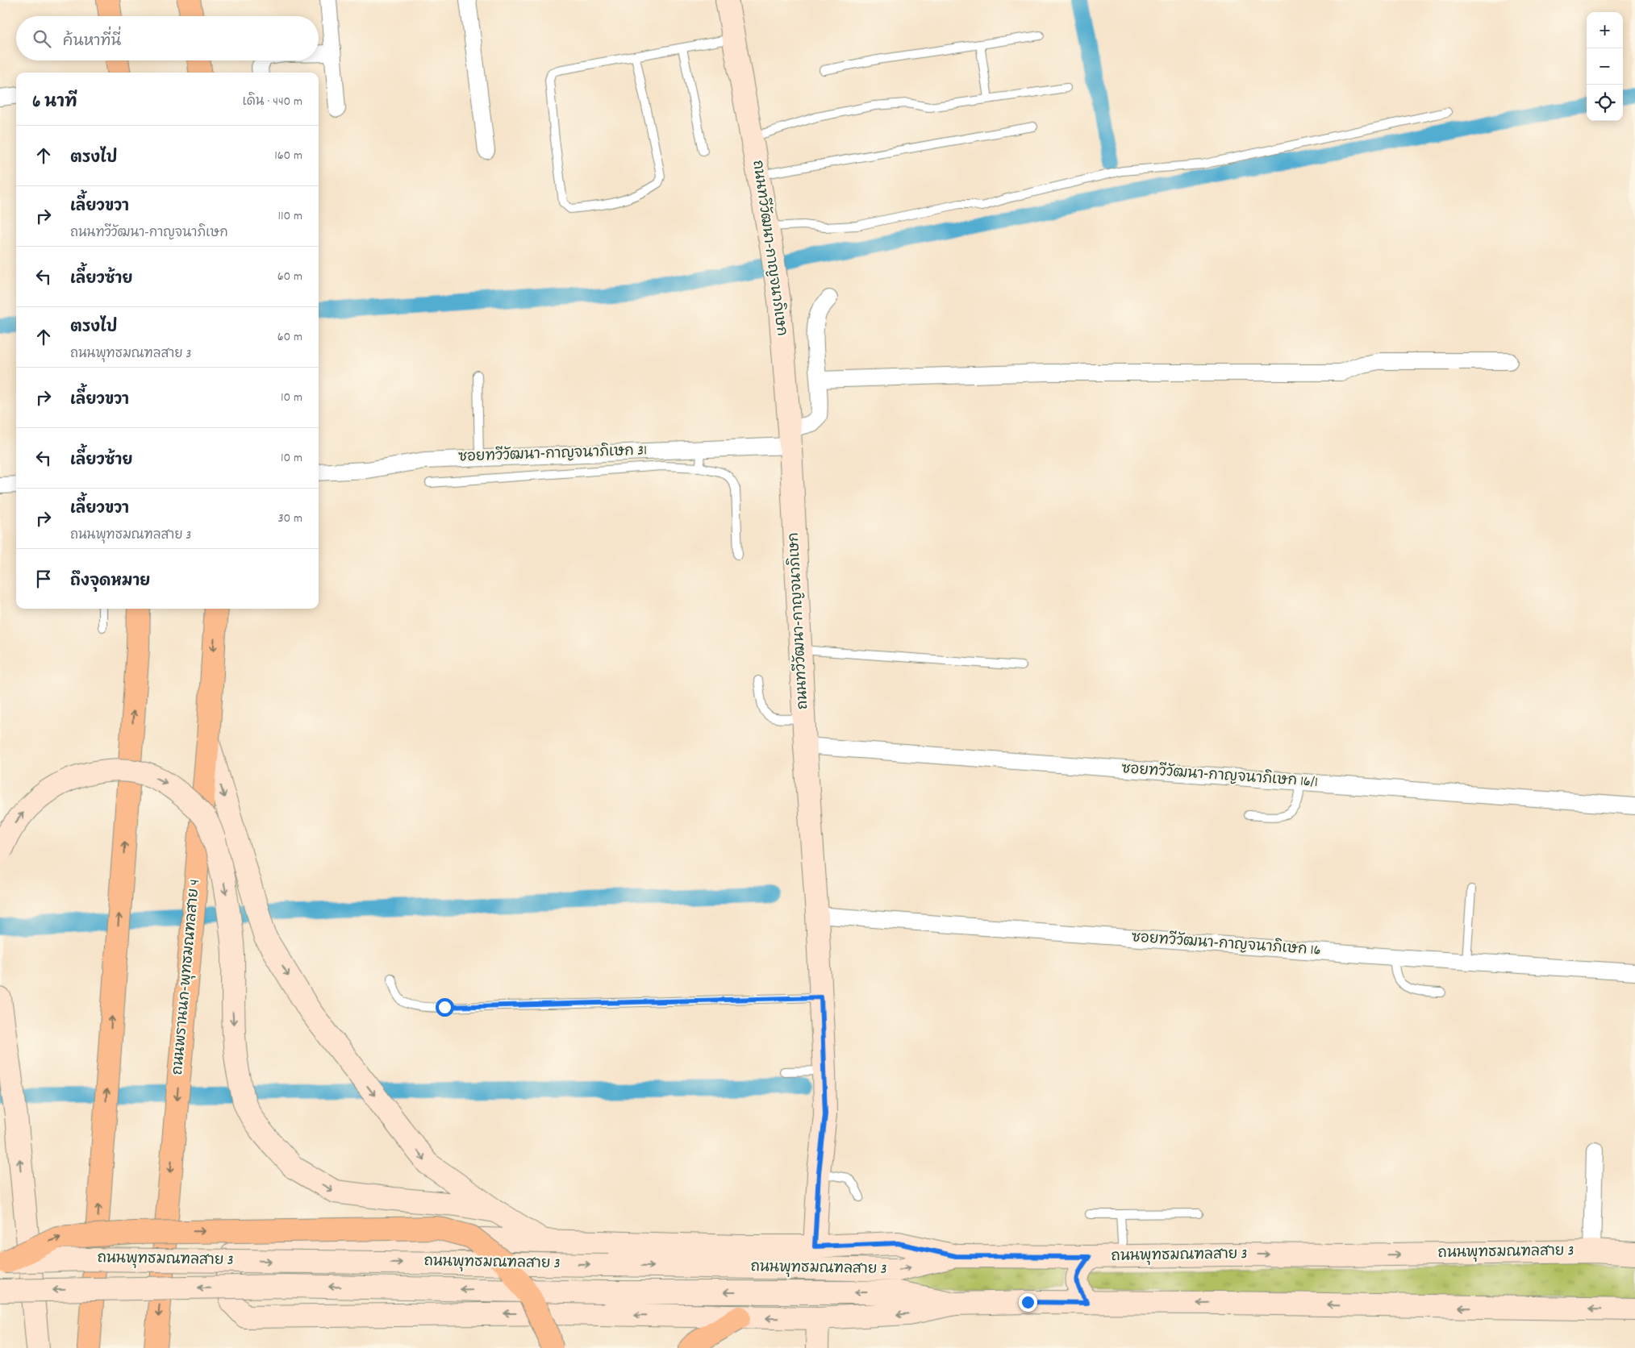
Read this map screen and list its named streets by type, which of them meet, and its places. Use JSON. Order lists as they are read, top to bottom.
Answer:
{
  "streets": {
    "main road": ["ถนนทวีวัฒนา-กาญจนาภิเษก", "ถนนพรานนก-พุทธมณฑลสาย 4", "ถนนพุทธมณฑลสาย 3"],
    "street": ["ซอยทวีวัฒนา-กาญจนาภิเษก 31", "ซอยทวีวัฒนา-กาญจนาภิเษก 16/1", "ซอยทวีวัฒนา-กาญจนาภิเษก 16"]
  },
  "crossings": [
    ["ถนนทวีวัฒนา-กาญจนาภิเษก", "ซอยทวีวัฒนา-กาญจนาภิเษก 31"],
    ["ถนนทวีวัฒนา-กาญจนาภิเษก", "ซอยทวีวัฒนา-กาญจนาภิเษก 16/1"],
    ["ถนนทวีวัฒนา-กาญจนาภิเษก", "ซอยทวีวัฒนา-กาญจนาภิเษก 16"]
  ],
  "page": {
    "map_buttons": ["+", "−"],
    "search": "ค้นหาที่นี่",
    "heading": ["6 นาที", "เดิน · 440 m"],
    "list": [
      ["ตรงไป", "160 m"],
      ["เลี้ยวขวา", "ถนนทวีวัฒนา-กาญจนาภิเษก", "110 m"],
      ["เลี้ยวซ้าย", "60 m"],
      ["ตรงไป", "ถนนพุทธมณฑลสาย 3", "60 m"],
      ["เลี้ยวขวา", "10 m"],
      ["เลี้ยวซ้าย", "10 m"],
      ["เลี้ยวขวา", "ถนนพุทธมณฑลสาย 3", "30 m"],
      "ถึงจุดหมาย"
    ]
  }
}
